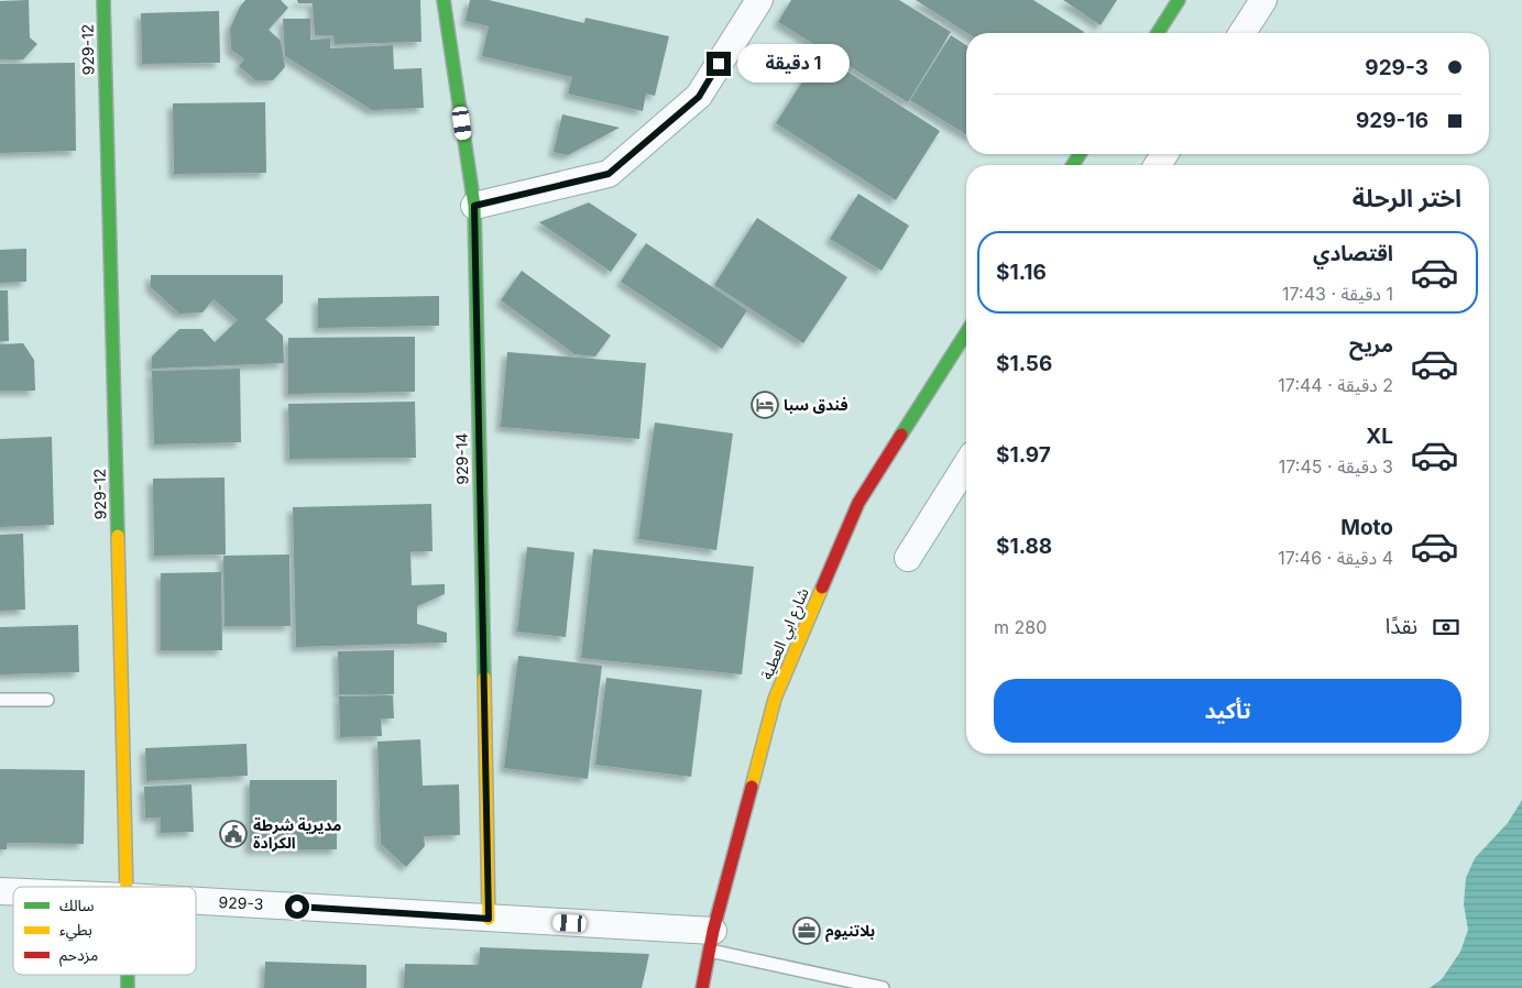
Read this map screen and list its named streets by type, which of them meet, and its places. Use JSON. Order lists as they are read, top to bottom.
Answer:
{
  "streets": {
    "street": [
      "929-12",
      "929-14",
      "شارع ابي العطية",
      "929-3"
    ]
  },
  "crossings": [
    ["929-14", "929-3"],
    ["شارع ابي العطية", "929-3"]
  ],
  "places": {
    "hotel": ["فندق سبا"],
    "public building": ["مديرية شرطة الكرادة"],
    "office": ["بلاتنيوم"]
  },
  "legend": ["سالك", "بطيء", "مزدحم"],
  "page": {
    "banner": ["929-3", "929-16"],
    "bubble": "1 دقيقة",
    "heading": "اختر الرحلة",
    "list": [
      {
        "name": "اقتصادي",
        "note": "1 دقيقة · 17:43",
        "value": "$1.16"
      },
      {
        "name": "مريح",
        "note": "2 دقيقة · 17:44",
        "value": "$1.56"
      },
      {
        "name": "XL",
        "note": "3 دقيقة · 17:45",
        "value": "$1.97"
      },
      {
        "name": "Moto",
        "note": "4 دقيقة · 17:46",
        "value": "$1.88"
      }
    ],
    "pay": ["نقدًا", "280 m"],
    "buttons": "تأكيد"
  }
}
